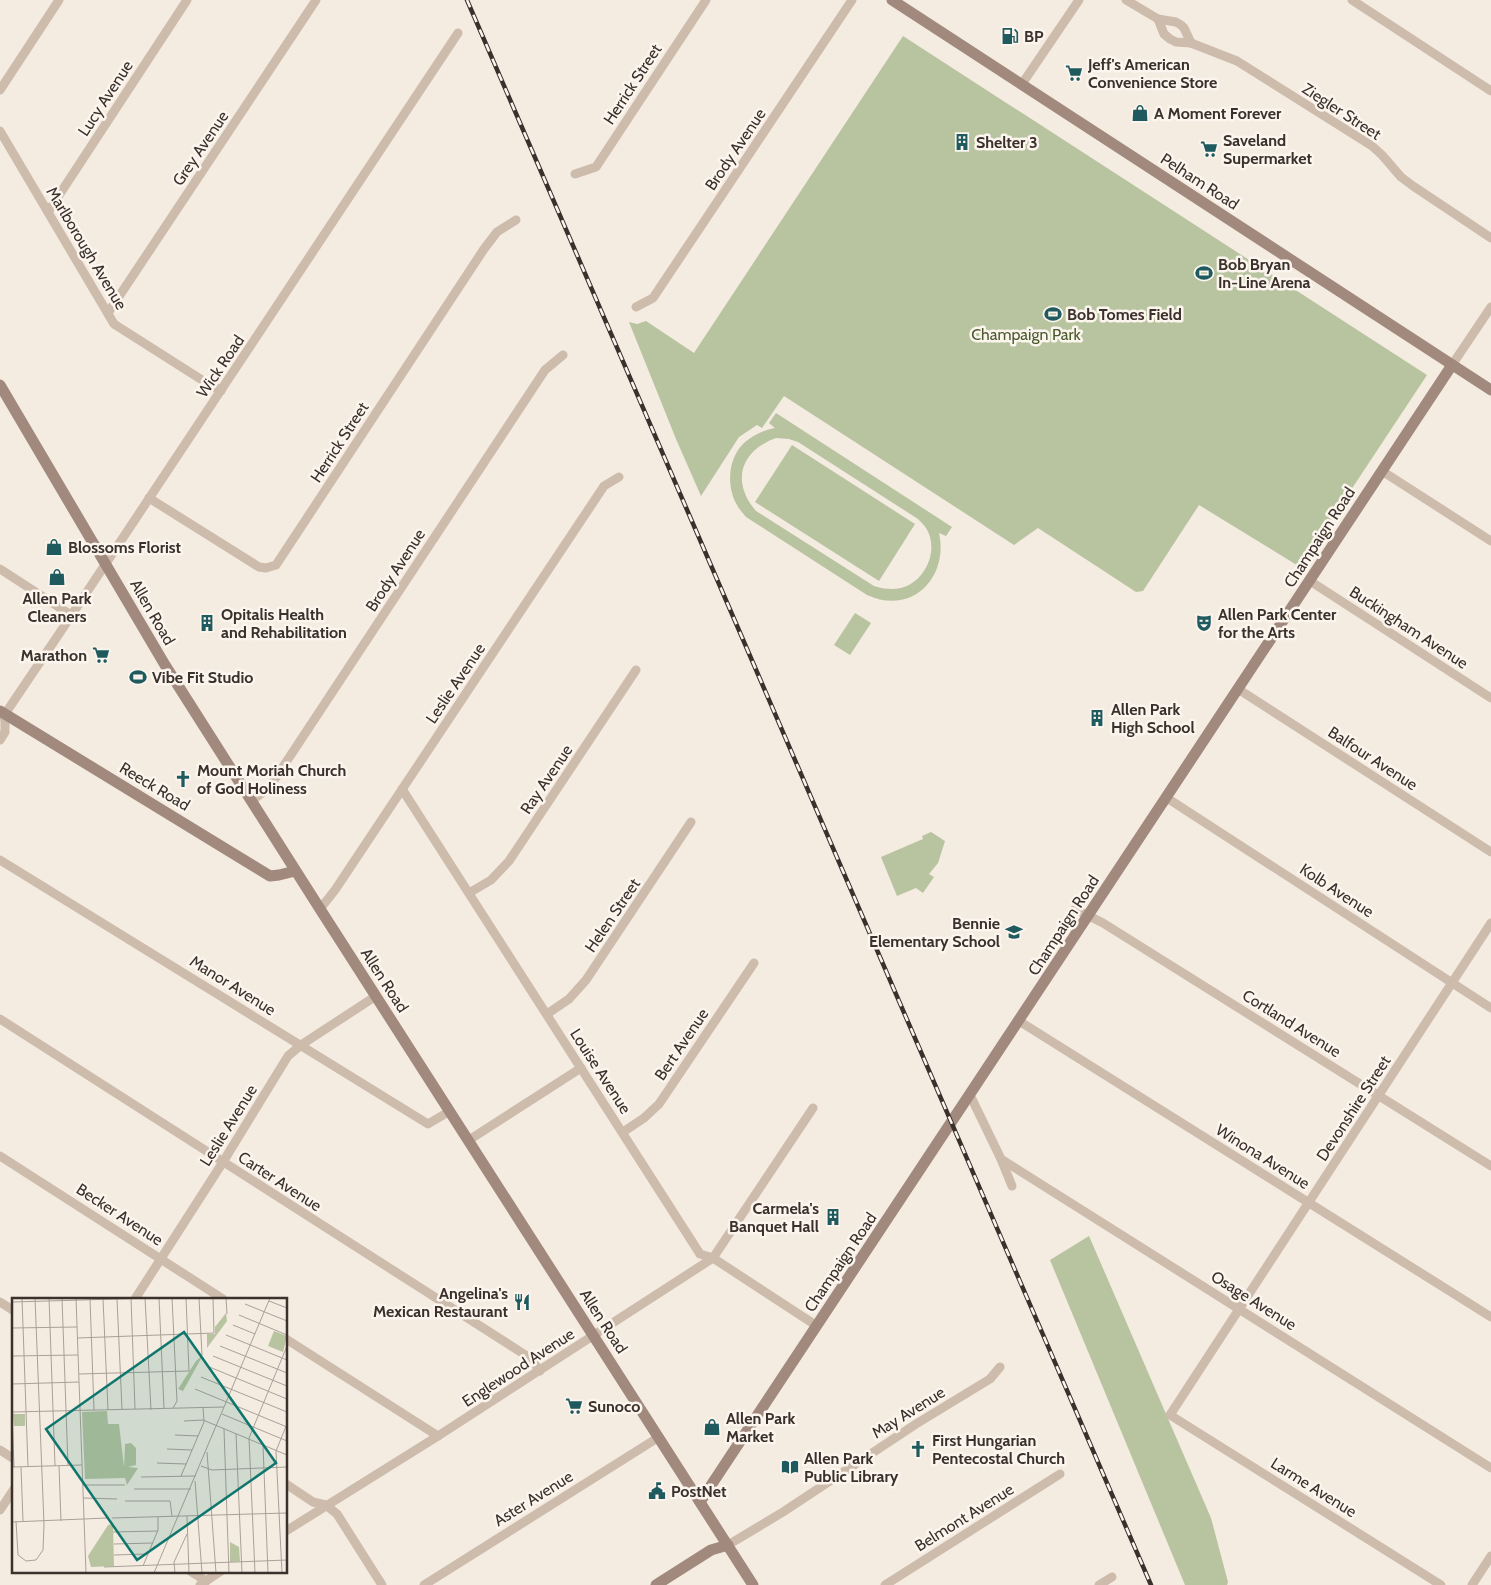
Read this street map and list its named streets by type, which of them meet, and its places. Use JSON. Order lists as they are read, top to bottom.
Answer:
{
  "streets": {
    "main road": [
      "Pelham Road",
      "Champaign Road",
      "Allen Road",
      "Reeck Road"
    ],
    "street": [
      "Herrick Street",
      "Lucy Avenue",
      "Ziegler Street",
      "Grey Avenue",
      "Brody Avenue",
      "Marlborough Avenue",
      "Wick Road",
      "Buckingham Avenue",
      "Leslie Avenue",
      "Balfour Avenue",
      "Ray Avenue",
      "Kolb Avenue",
      "Helen Street",
      "Manor Avenue",
      "Cortland Avenue",
      "Bert Avenue",
      "Louise Avenue",
      "Devonshire Street",
      "Winona Avenue",
      "Carter Avenue",
      "Becker Avenue",
      "Osage Avenue",
      "Englewood Avenue",
      "May Avenue",
      "Larme Avenue",
      "Aster Avenue",
      "Belmont Avenue"
    ]
  },
  "crossings": [
    ["Herrick Street", "Wick Road"],
    ["Lucy Avenue", "Marlborough Avenue"],
    ["Grey Avenue", "Marlborough Avenue"],
    ["Brody Avenue", "Allen Road"],
    ["Pelham Road", "Champaign Road"],
    ["Marlborough Avenue", "Wick Road"],
    ["Wick Road", "Allen Road"],
    ["Wick Road", "Reeck Road"],
    ["Champaign Road", "Allen Road"],
    ["Champaign Road", "Buckingham Avenue"],
    ["Champaign Road", "Balfour Avenue"],
    ["Champaign Road", "Kolb Avenue"],
    ["Champaign Road", "Cortland Avenue"],
    ["Champaign Road", "Louise Avenue"],
    ["Champaign Road", "Winona Avenue"],
    ["Allen Road", "Leslie Avenue"],
    ["Allen Road", "Reeck Road"],
    ["Allen Road", "Manor Avenue"],
    ["Allen Road", "Englewood Avenue"],
    ["Allen Road", "May Avenue"],
    ["Allen Road", "Aster Avenue"],
    ["Leslie Avenue", "Manor Avenue"],
    ["Leslie Avenue", "Louise Avenue"],
    ["Leslie Avenue", "Carter Avenue"],
    ["Leslie Avenue", "Becker Avenue"],
    ["Ray Avenue", "Louise Avenue"],
    ["Kolb Avenue", "Devonshire Street"],
    ["Helen Street", "Louise Avenue"],
    ["Cortland Avenue", "Devonshire Street"],
    ["Bert Avenue", "Louise Avenue"],
    ["Louise Avenue", "Englewood Avenue"],
    ["Devonshire Street", "Winona Avenue"],
    ["Devonshire Street", "Osage Avenue"],
    ["Devonshire Street", "Larme Avenue"],
    ["Carter Avenue", "Englewood Avenue"]
  ],
  "parks": ["Champaign Park"],
  "places": {
    "fuel station": ["BP"],
    "supermarket": [
      "Jeff's American Convenience Store",
      "Saveland Supermarket",
      "Marathon",
      "Sunoco"
    ],
    "shop": [
      "A Moment Forever",
      "Blossoms Florist",
      "Allen Park Cleaners",
      "Allen Park Market"
    ],
    "building": [
      "Shelter 3",
      "Opitalis Health and Rehabilitation",
      "Allen Park High School",
      "Carmela's Banquet Hall"
    ],
    "sports": ["Bob Bryan In-Line Arena", "Bob Tomes Field", "Vibe Fit Studio"],
    "theatre": ["Allen Park Center for the Arts"],
    "church": ["Mount Moriah Church of God Holiness", "First Hungarian Pentecostal Church"],
    "school or university": ["Bennie Elementary School"],
    "restaurant": ["Angelina's Mexican Restaurant"],
    "library": ["Allen Park Public Library"],
    "public building": ["PostNet"]
  }
}
